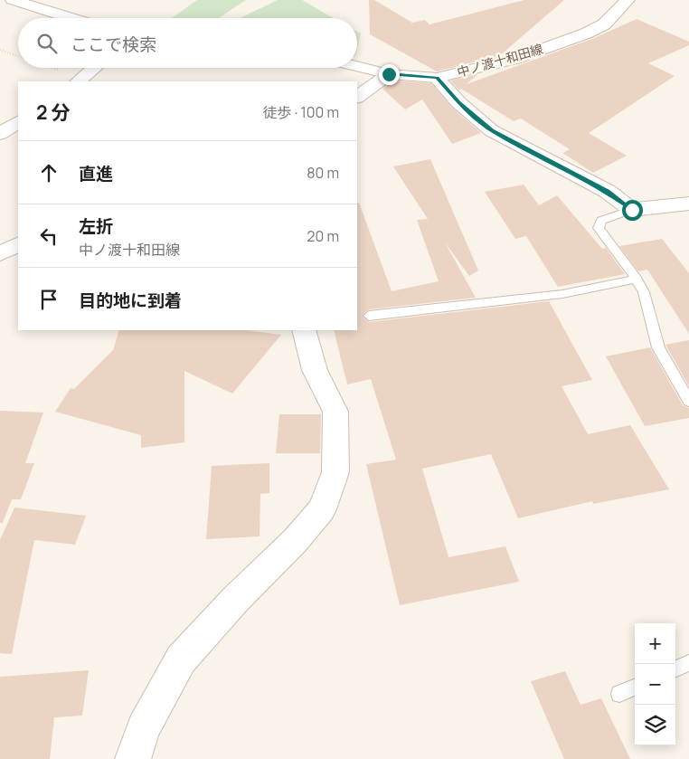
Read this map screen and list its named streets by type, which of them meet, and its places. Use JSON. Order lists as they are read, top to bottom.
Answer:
{
  "streets": {
    "street": ["中ノ渡十和田線"]
  },
  "page": {
    "search": "ここで検索",
    "heading": ["2 分", "徒歩 · 100 m"],
    "list": [
      ["直進", "80 m"],
      ["左折", "中ノ渡十和田線", "20 m"],
      "目的地に到着"
    ],
    "map_buttons": ["+", "−"]
  }
}
